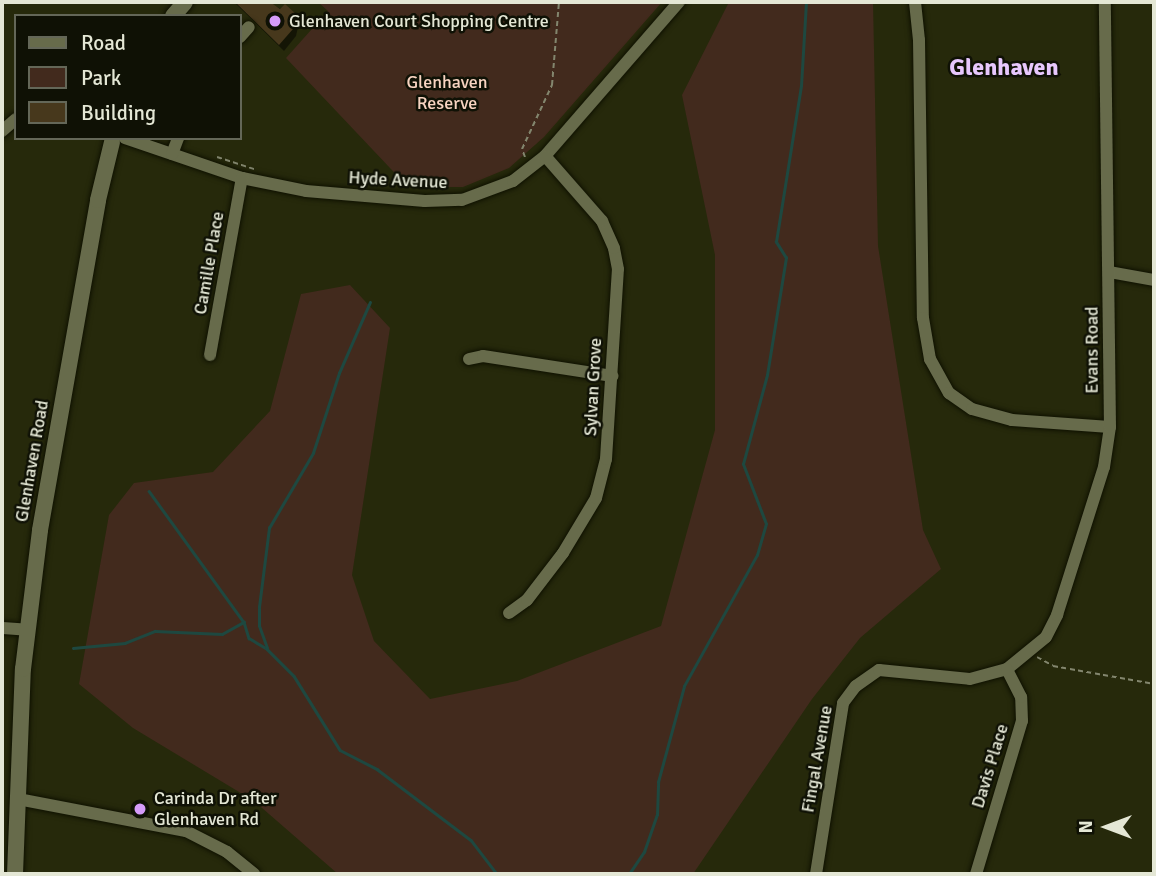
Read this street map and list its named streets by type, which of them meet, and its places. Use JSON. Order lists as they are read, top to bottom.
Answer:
{
  "streets": {
    "main road": ["Glenhaven Road"],
    "street": [
      "Hyde Avenue",
      "Camille Place",
      "Evans Road",
      "Sylvan Grove",
      "Fingal Avenue",
      "Davis Place"
    ]
  },
  "crossings": [
    ["Hyde Avenue", "Camille Place"],
    ["Hyde Avenue", "Sylvan Grove"],
    ["Evans Road", "Fingal Avenue"],
    ["Evans Road", "Davis Place"],
    ["Fingal Avenue", "Davis Place"]
  ],
  "districts": ["Glenhaven"],
  "parks": ["Glenhaven Reserve"],
  "places": ["Glenhaven Court Shopping Centre", "Carinda Dr after Glenhaven Rd"],
  "legend": ["Road", "Park", "Building"],
  "north": "left"
}
